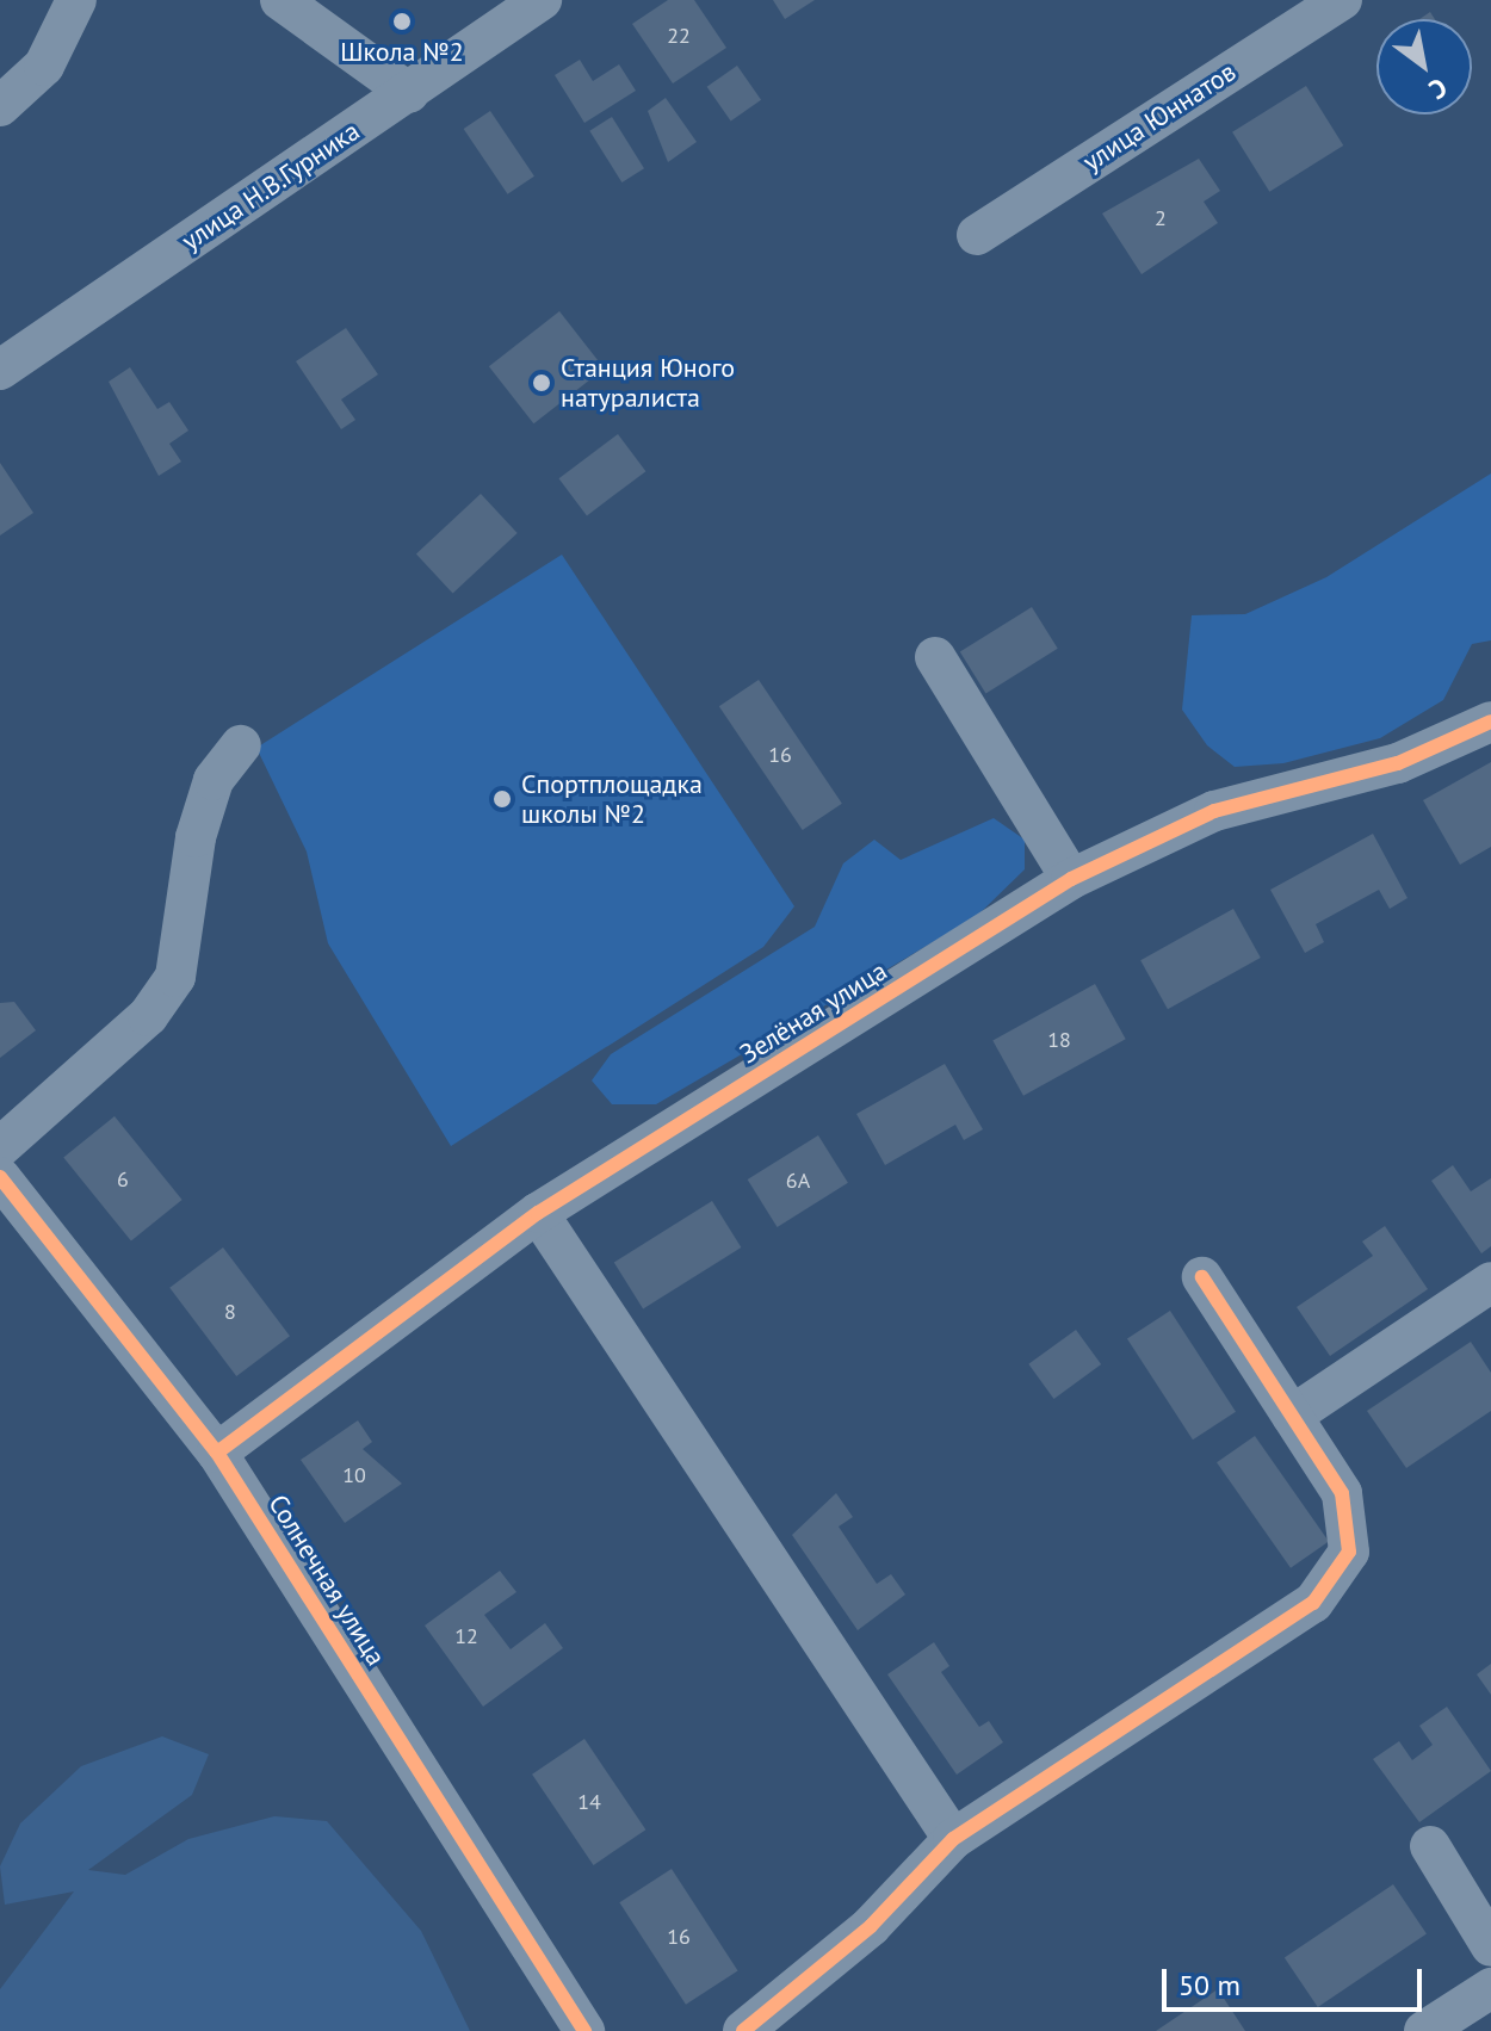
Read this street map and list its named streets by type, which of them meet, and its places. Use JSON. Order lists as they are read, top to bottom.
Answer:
{
  "streets": {
    "street": [
      "улица Юннатов",
      "улица Н.В.Гурника",
      "Зелёная улица",
      "Солнечная улица"
    ]
  },
  "crossings": [
    ["Зелёная улица", "Солнечная улица"]
  ],
  "places": ["Школа №2", "Станция Юного натуралиста", "Спортплощадка школы №2"],
  "house_numbers": [
    "22",
    "2",
    "16",
    "18",
    "6",
    "6А",
    "8",
    "10",
    "12",
    "14",
    "16"
  ],
  "scale_bar": "50 m",
  "north": "bottom right"
}
